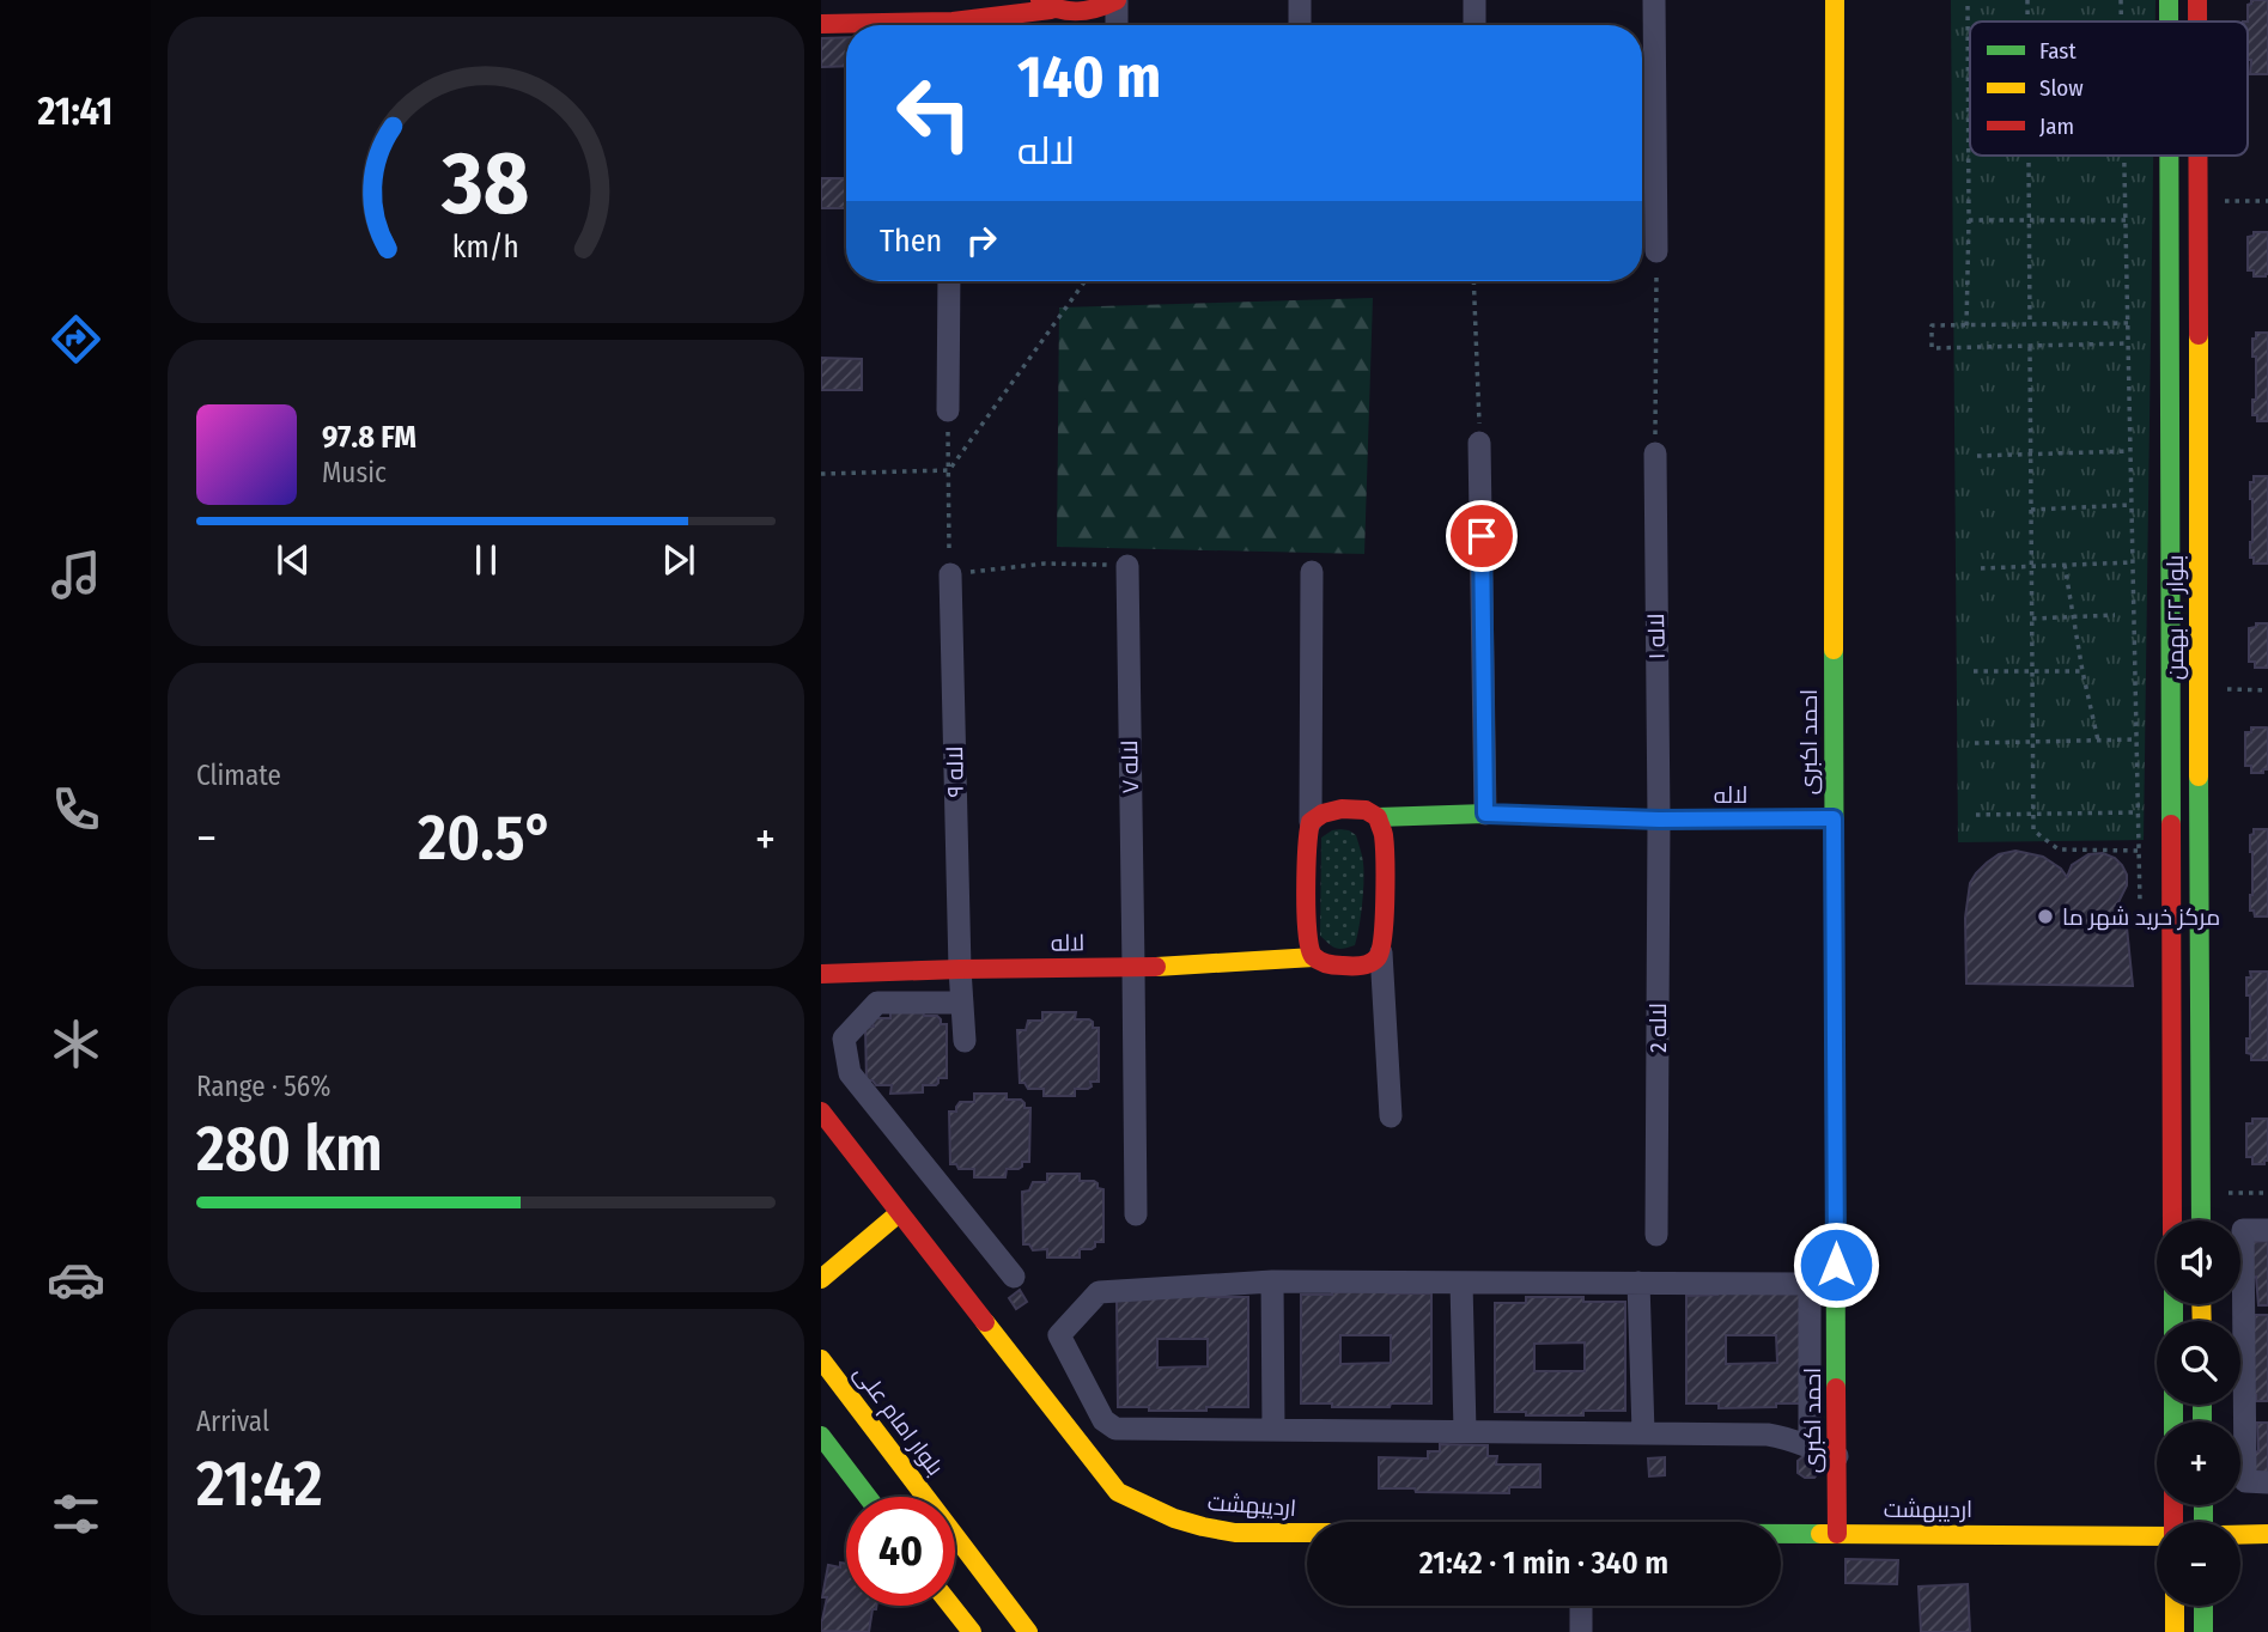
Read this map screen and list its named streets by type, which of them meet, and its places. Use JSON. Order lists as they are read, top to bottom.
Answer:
{
  "streets": {
    "street": [
      "بلوار ۲۲ بهمن",
      "لاله ۱",
      "احمد اکبری",
      "لاله ۷",
      "لاله ۹",
      "لاله",
      "لاله 2",
      "بلوار امام علی",
      "اردیبهشت"
    ]
  },
  "crossings": [
    ["لاله ۱", "لاله"],
    ["لاله ۱", "لاله 2"],
    ["احمد اکبری", "لاله"],
    ["احمد اکبری", "اردیبهشت"],
    ["لاله ۷", "لاله"],
    ["لاله ۹", "لاله"],
    ["لاله", "لاله 2"]
  ],
  "places": ["مرکز خرید شهر ما"],
  "legend": ["Fast", "Slow", "Jam"],
  "page": {
    "tabs": "21:41",
    "turn": ["140 m", "لاله"],
    "then": "Then",
    "song": ["97.8 FM", "Music"],
    "tile": [
      "Climate",
      ["Range · 56%", "280 km"],
      ["Arrival", "21:42"]
    ],
    "heat": ["−", "20.5°", "+"],
    "map_buttons": ["+", "−"],
    "limit": "40",
    "trip": "21:42 · 1 min · 340 m",
    "gauge": ["38", "km/h"]
  }
}
